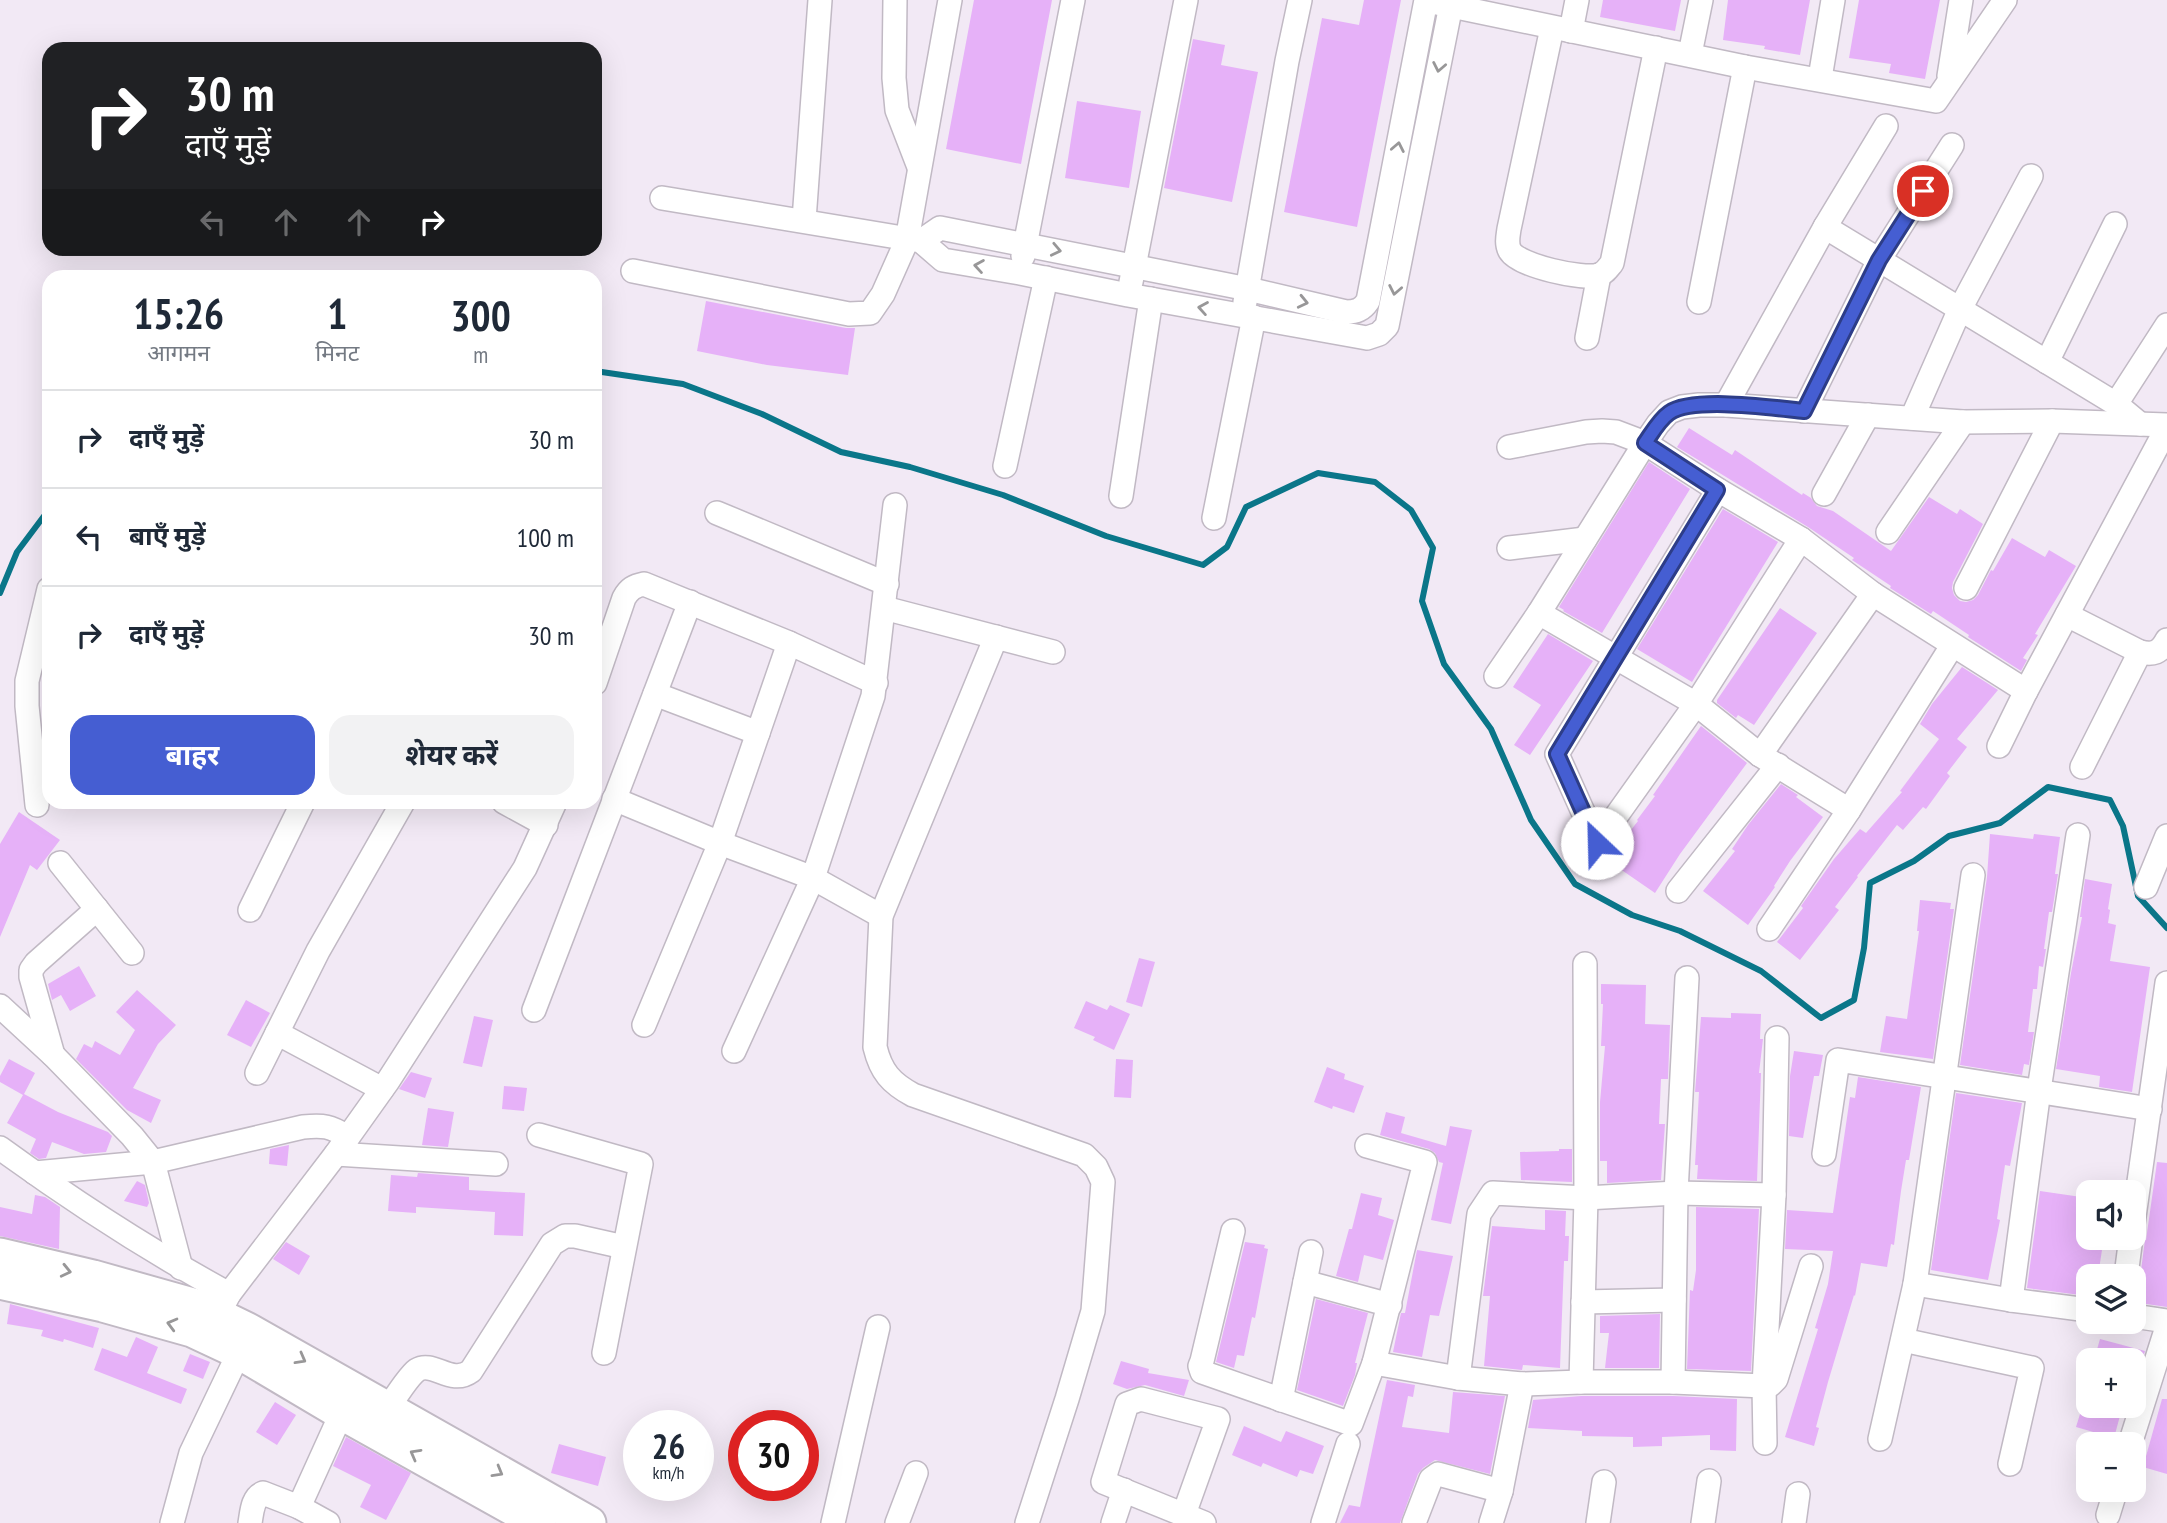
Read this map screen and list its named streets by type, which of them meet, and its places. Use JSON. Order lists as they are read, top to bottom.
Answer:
{
  "page": {
    "turn": ["30 m", "दाएँ मुड़ें"],
    "eta": [
      "15:26",
      "आगमन",
      "1",
      "मिनट",
      "300",
      "m"
    ],
    "list": [
      {
        "name": "दाएँ मुड़ें",
        "value": "30 m"
      },
      {
        "name": "बाएँ मुड़ें",
        "value": "100 m"
      },
      {
        "name": "दाएँ मुड़ें",
        "value": "30 m"
      }
    ],
    "buttons": ["बाहर", "शेयर करें"],
    "map_buttons": ["+", "−"],
    "speed": "26 km/h",
    "limit": "30"
  }
}
